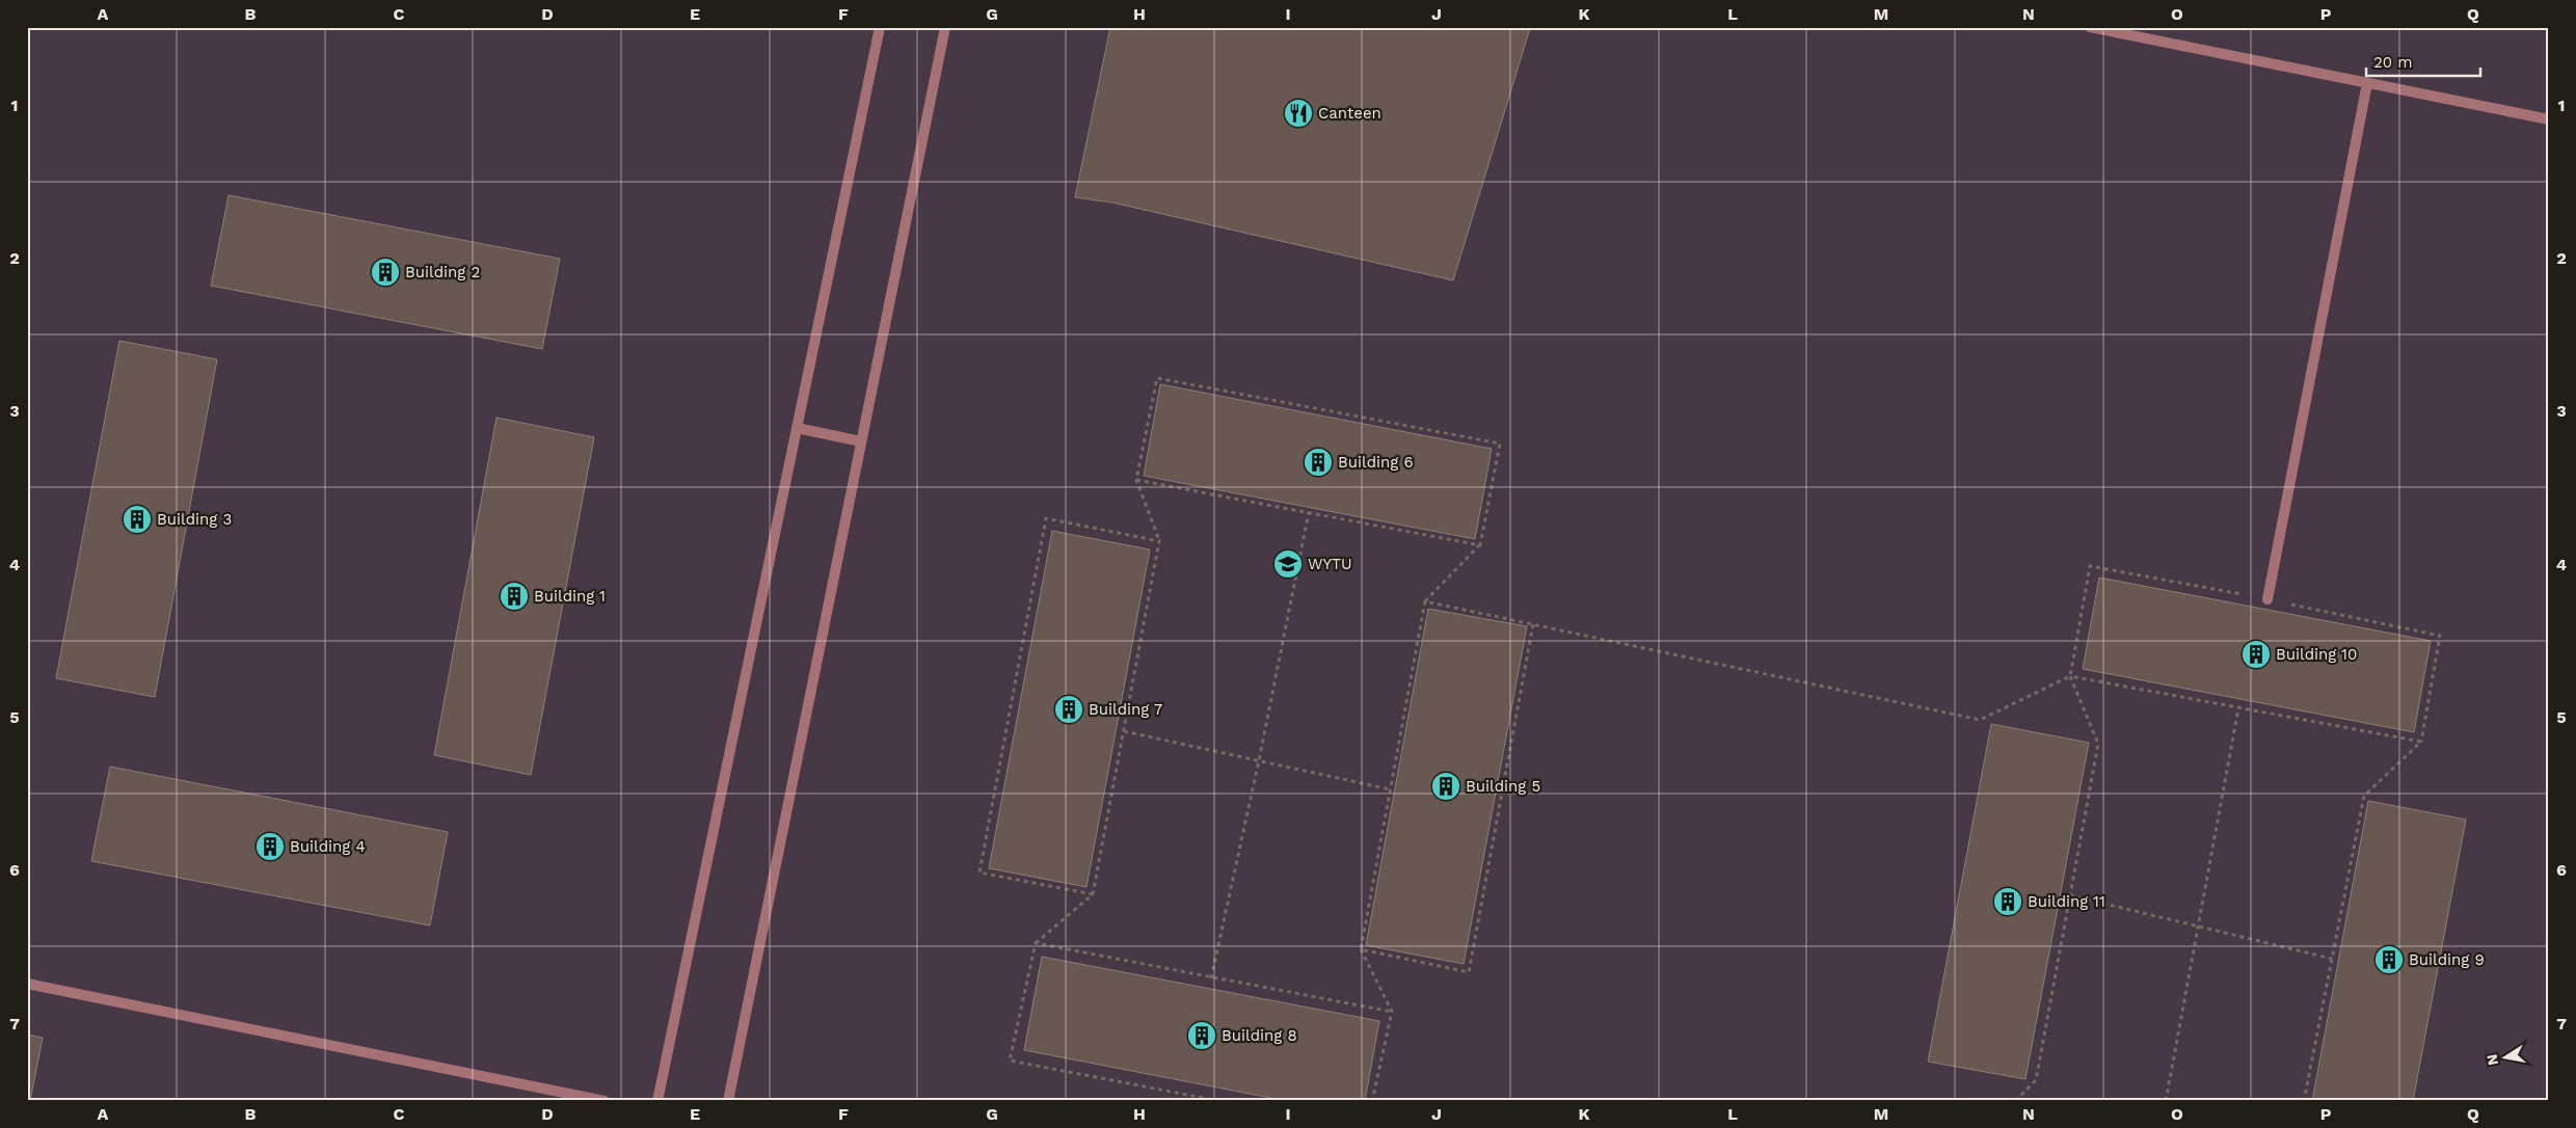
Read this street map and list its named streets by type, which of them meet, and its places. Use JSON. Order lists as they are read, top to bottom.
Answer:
{
  "places": {
    "restaurant": ["Canteen"],
    "building": [
      "Building 2",
      "Building 6",
      "Building 3",
      "Building 1",
      "Building 10",
      "Building 7",
      "Building 5",
      "Building 4",
      "Building 11",
      "Building 9",
      "Building 8"
    ],
    "school or university": ["WYTU"]
  },
  "scale_bar": "20 m",
  "north": "left",
  "grid": {
    "columns": [
      "A",
      "B",
      "C",
      "D",
      "E",
      "F",
      "G",
      "H",
      "I",
      "J",
      "K",
      "L",
      "M",
      "N",
      "O",
      "P",
      "Q"
    ],
    "rows": [
      "1",
      "2",
      "3",
      "4",
      "5",
      "6",
      "7"
    ]
  }
}
